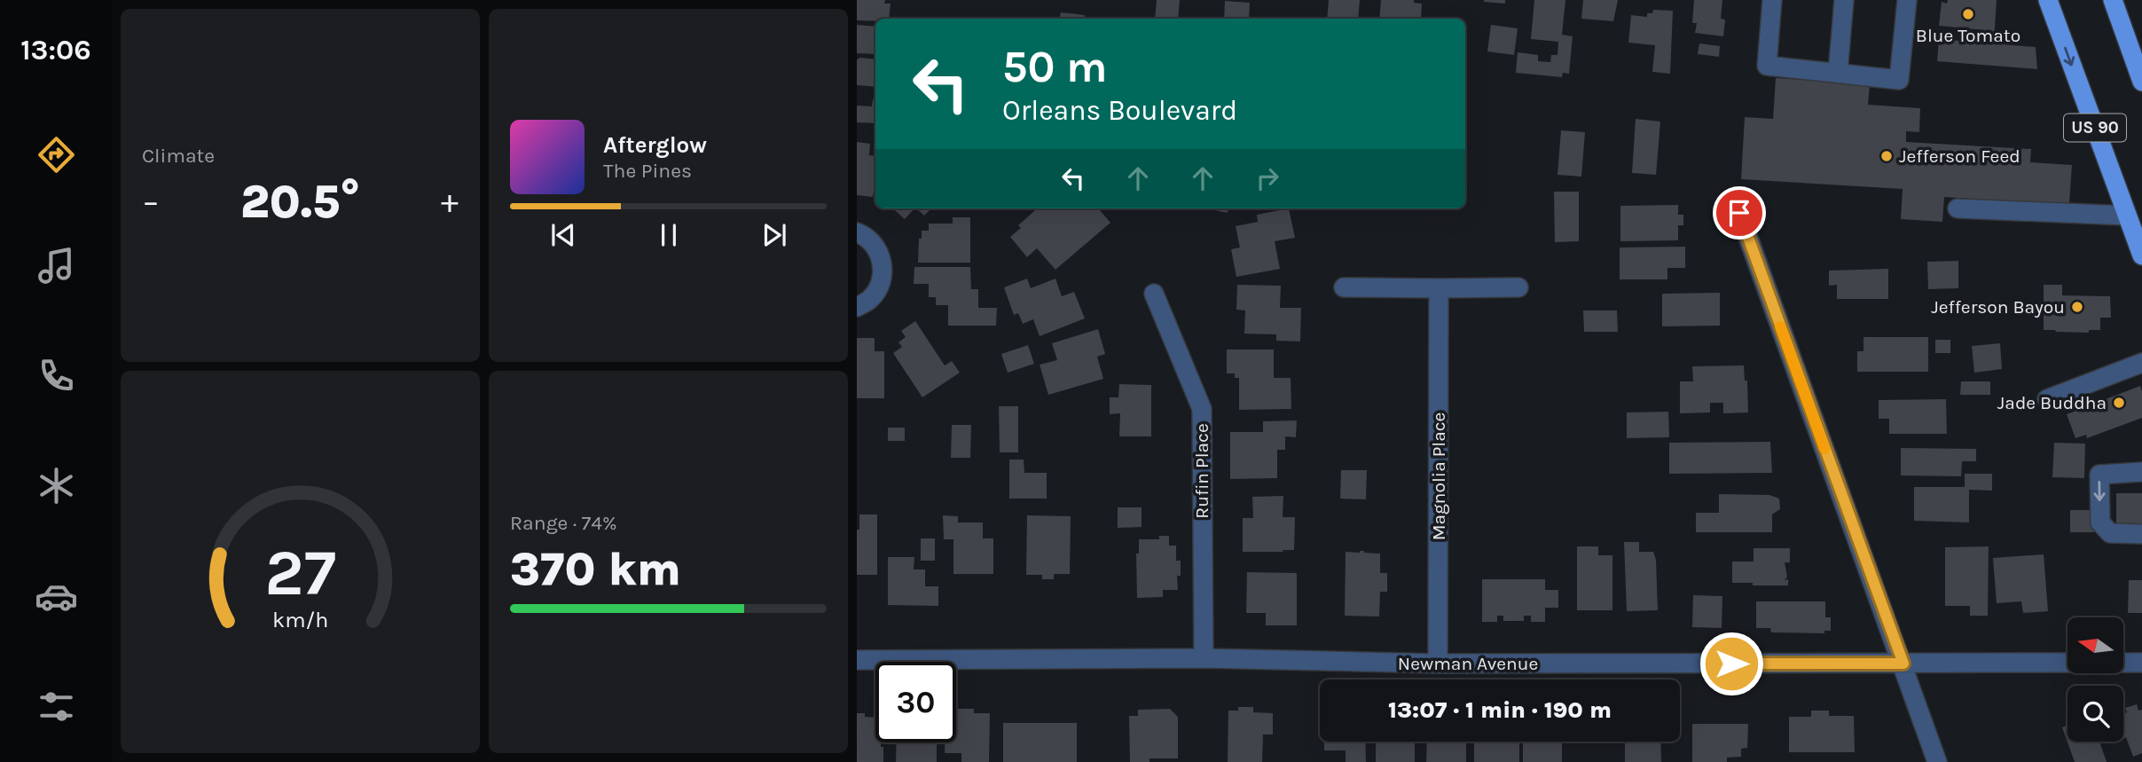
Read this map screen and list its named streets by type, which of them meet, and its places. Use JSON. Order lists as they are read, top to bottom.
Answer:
{
  "streets": {
    "main road": ["US 90"],
    "street": ["Rufin Place", "Magnolia Place", "Newman Avenue"]
  },
  "crossings": [
    ["Rufin Place", "Newman Avenue"],
    ["Magnolia Place", "Newman Avenue"]
  ],
  "places": [
    "Blue Tomato",
    "Jefferson Feed",
    "Jefferson Bayou",
    "Jade Buddha"
  ],
  "north": "left",
  "page": {
    "tabs": "13:06",
    "tile": [
      "Climate",
      ["Range · 74%", "370 km"]
    ],
    "turn": ["50 m", "Orleans Boulevard"],
    "song": ["Afterglow", "The Pines"],
    "heat": ["−", "20.5°", "+"],
    "limit": "30",
    "trip": "13:07 · 1 min · 190 m",
    "gauge": ["27", "km/h"]
  }
}
